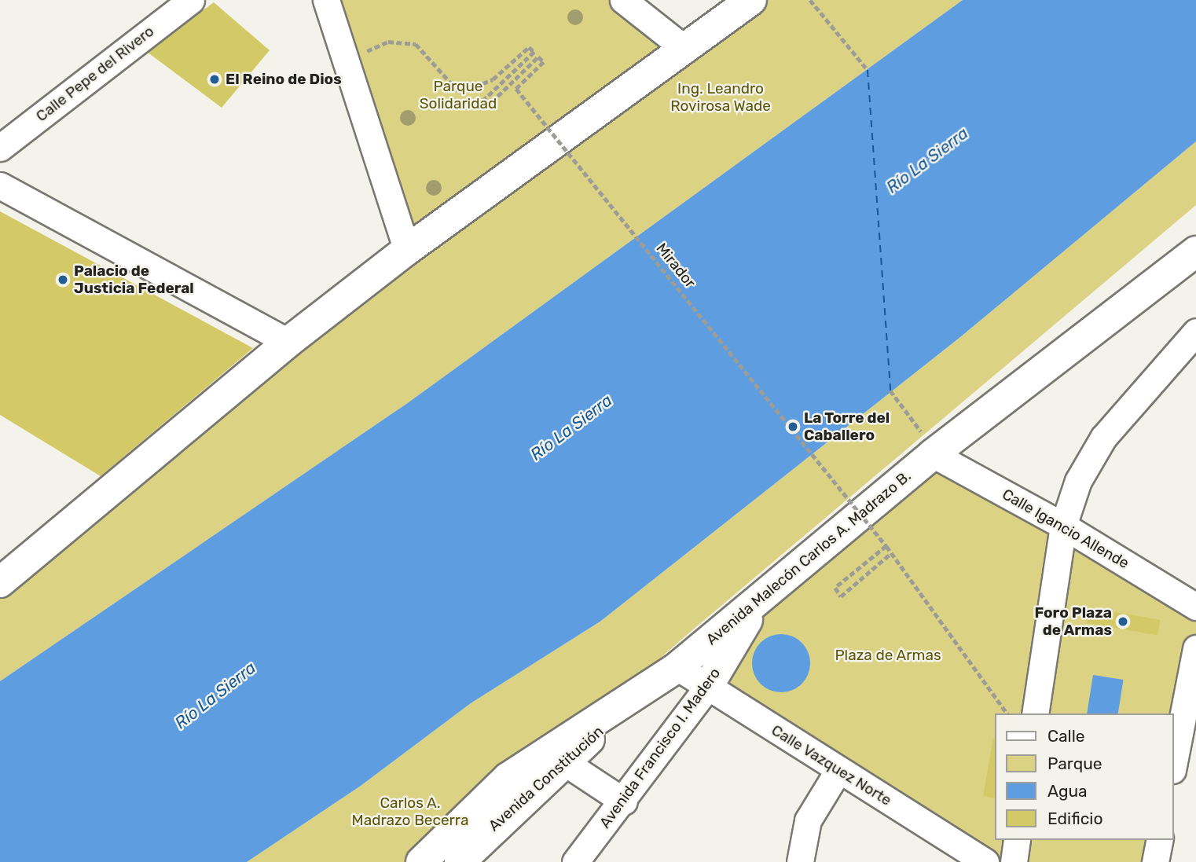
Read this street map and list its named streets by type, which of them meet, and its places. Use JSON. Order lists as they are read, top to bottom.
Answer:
{
  "streets": {
    "main road": ["Avenida Malecón Carlos A. Madrazo B.", "Avenida Francisco I. Madero", "Avenida Constitución"],
    "street": ["Calle Pepe del Rivero", "Calle Igancio Allende", "Calle Vazquez Norte"],
    "path": ["Mirador"]
  },
  "crossings": [
    ["Calle Igancio Allende", "Avenida Malecón Carlos A. Madrazo B."],
    ["Avenida Malecón Carlos A. Madrazo B.", "Avenida Francisco I. Madero"],
    ["Avenida Malecón Carlos A. Madrazo B.", "Calle Vazquez Norte"],
    ["Avenida Malecón Carlos A. Madrazo B.", "Avenida Constitución"],
    ["Avenida Francisco I. Madero", "Calle Vazquez Norte"]
  ],
  "water": ["Río La Sierra"],
  "parks": [
    "Parque Solidaridad",
    "Ing. Leandro Rovirosa Wade",
    "Plaza de Armas",
    "Carlos A. Madrazo Becerra"
  ],
  "places": [
    "El Reino de Dios",
    "Palacio de Justicia Federal",
    "La Torre del Caballero",
    "Foro Plaza de Armas"
  ],
  "legend": [
    "Calle",
    "Parque",
    "Agua",
    "Edificio"
  ]
}
